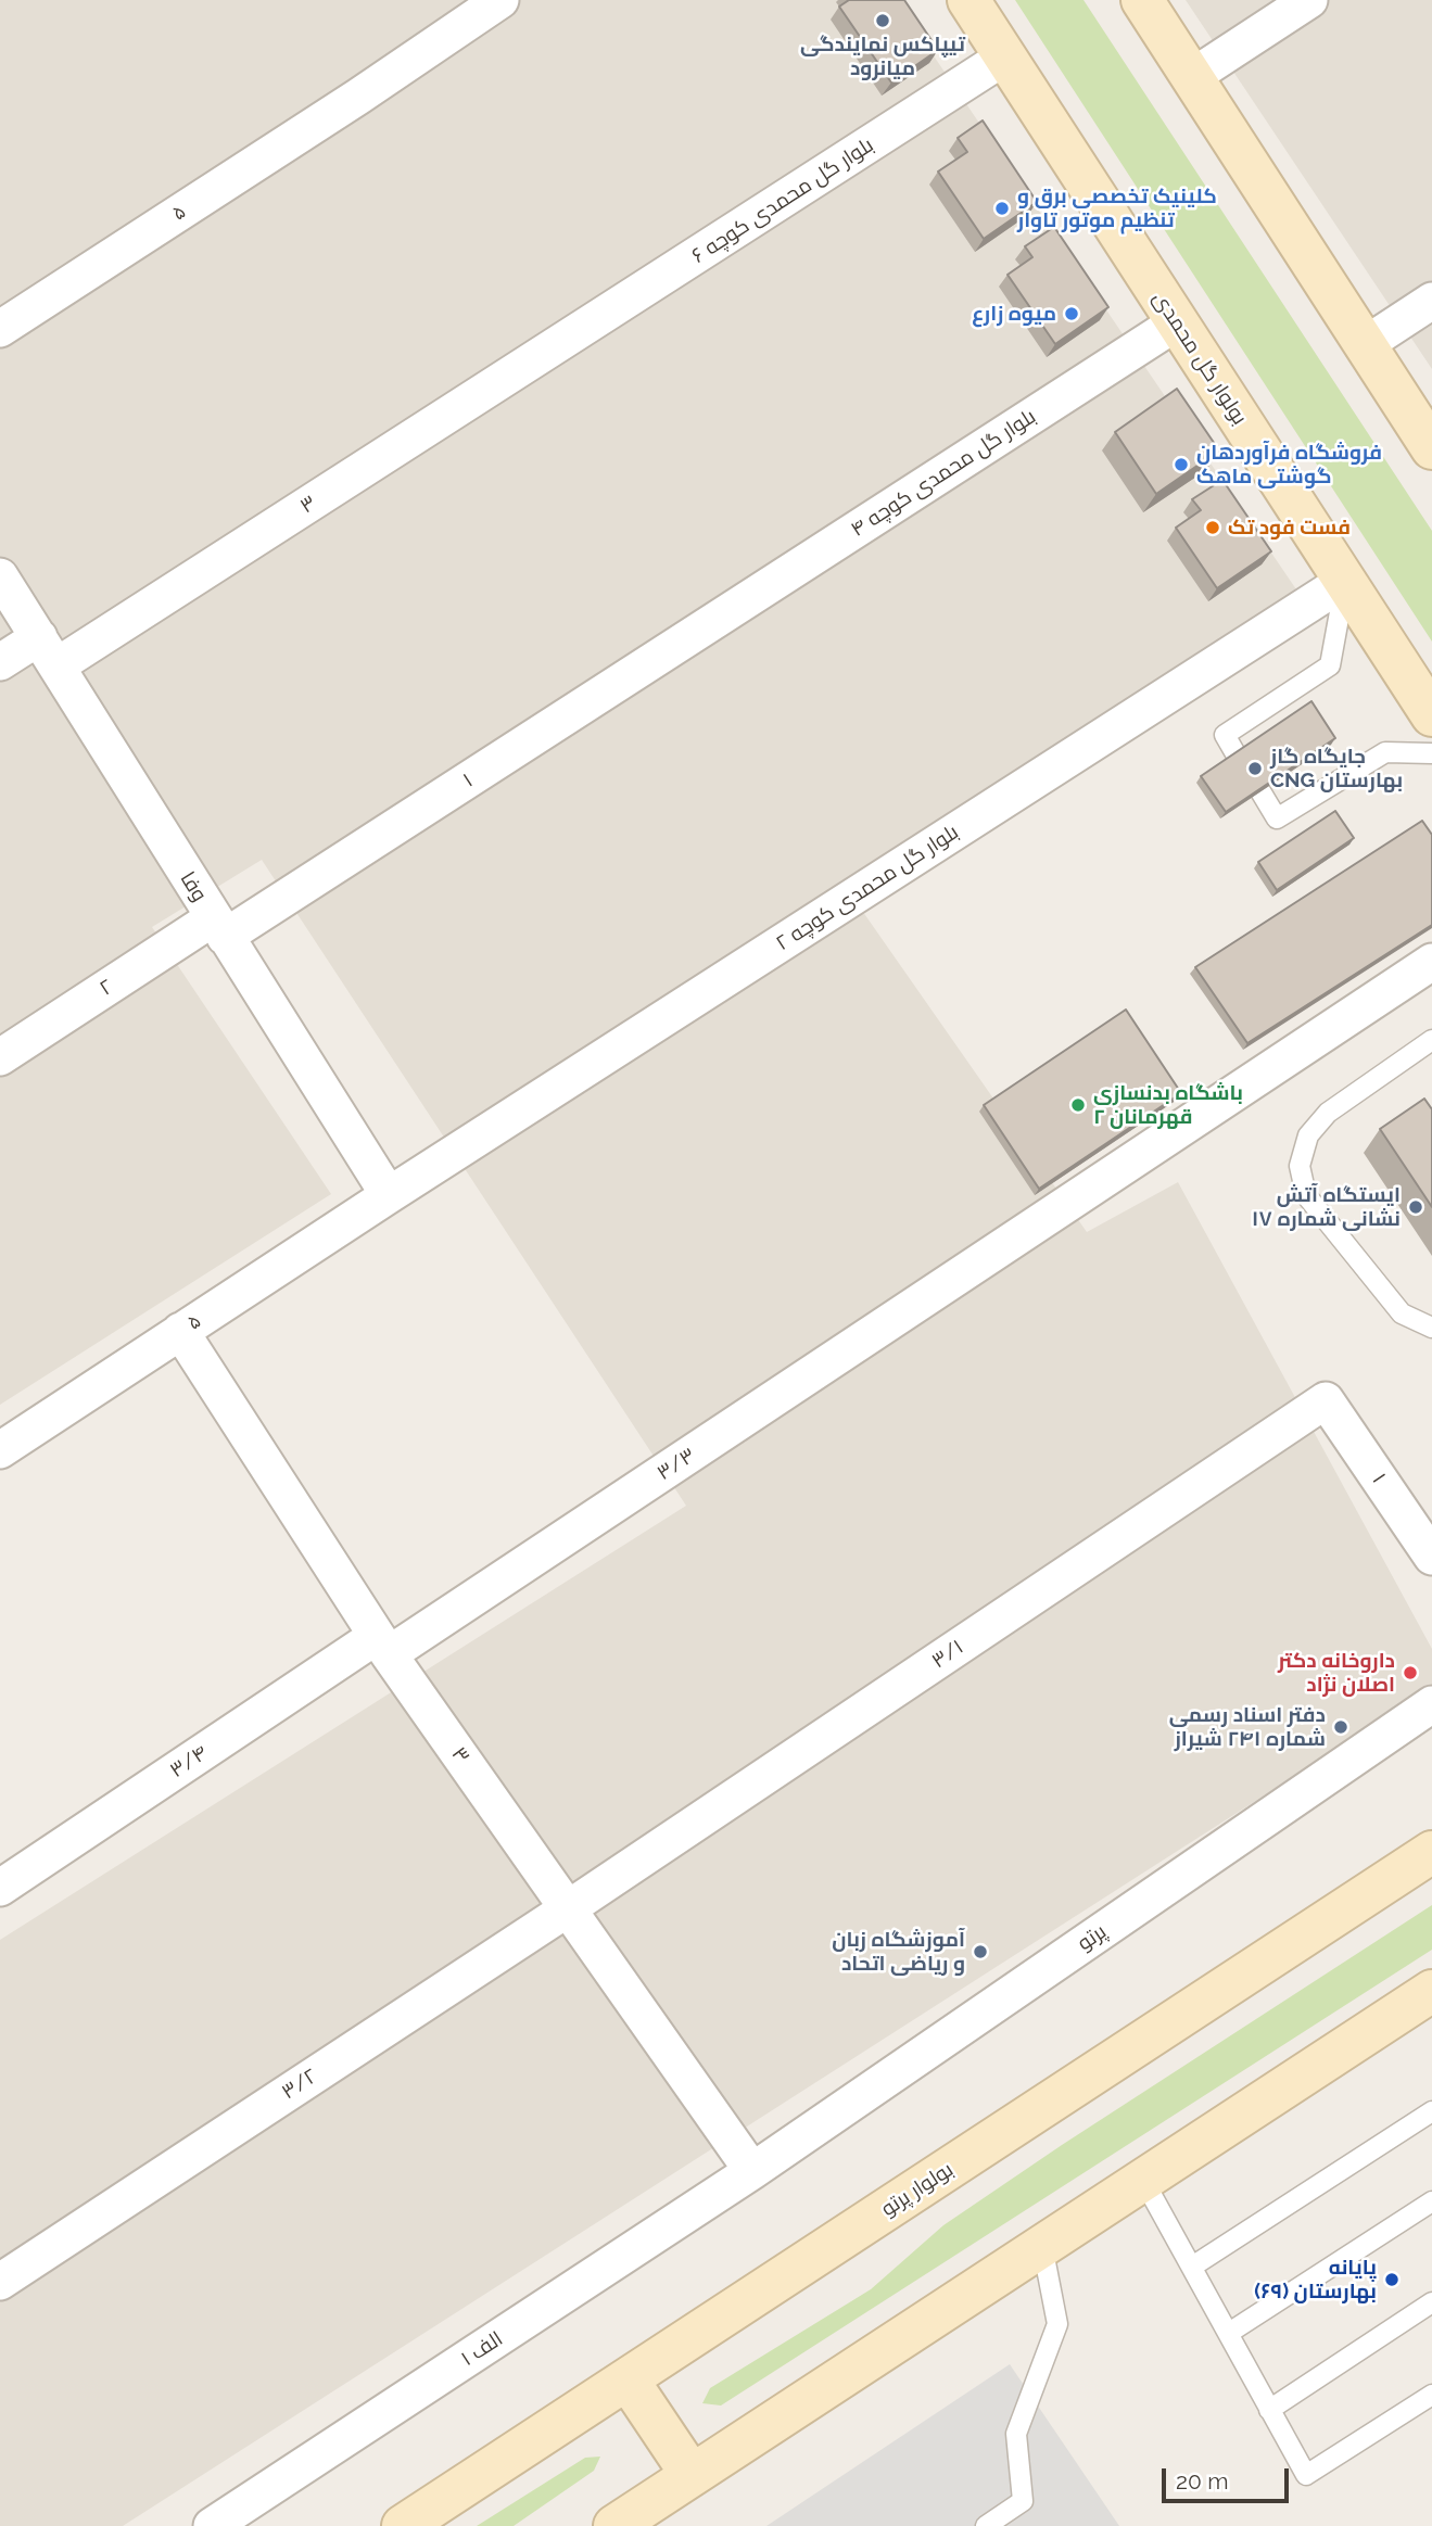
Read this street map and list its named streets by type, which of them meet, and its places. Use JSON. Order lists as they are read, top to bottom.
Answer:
{
  "streets": {
    "main road": ["بولوار گل محمدی", "بولوار پرتو"],
    "street": [
      "بلوار گل محمدی کوچه ۶",
      "۵",
      "بلوار گل محمدی کوچه ۴",
      "۳",
      "۱",
      "وفا",
      "بلوار گل محمدی کوچه ۲",
      "۲",
      "۳/۳",
      "۳/۱",
      "۳/۴",
      "پرتو",
      "۳/۲",
      "۱ الف"
    ]
  },
  "crossings": [
    ["بلوار گل محمدی کوچه ۶", "بولوار گل محمدی"],
    ["بلوار گل محمدی کوچه ۶", "۳"],
    ["۵", "۳"],
    ["۵", "وفا"],
    ["۵", "بلوار گل محمدی کوچه ۲"],
    ["بولوار گل محمدی", "بلوار گل محمدی کوچه ۴"],
    ["بولوار گل محمدی", "بلوار گل محمدی کوچه ۲"],
    ["بلوار گل محمدی کوچه ۴", "۱"],
    ["۳", "وفا"],
    ["۳", "۳/۳"],
    ["۳", "۳/۱"],
    ["۳", "۳/۴"],
    ["۳", "پرتو"],
    ["۳", "۳/۲"],
    ["۳", "۱ الف"],
    ["۱", "وفا"],
    ["۱", "۲"],
    ["۱", "۳/۱"],
    ["وفا", "بلوار گل محمدی کوچه ۲"],
    ["وفا", "۲"],
    ["۳/۳", "۳/۴"],
    ["۳/۱", "۳/۲"],
    ["پرتو", "۱ الف"]
  ],
  "places": [
    "تیپاکس نمایندگی میانرود",
    "کلینیک تخصصی برق و تنظیم موتور تاوار",
    "میوه زارع",
    "فروشگاه فرآوردهان گوشتی ماهک",
    "فست فود تک",
    "جایگاه گاز CNG بهارستان",
    "باشگاه بدنسازی قهرمانان ۲",
    "ایستگاه آتش نشانی شماره ۱۷",
    "داروخانه دکتر اصلان نژاد",
    "دفتر اسناد رسمی شماره ۲۴۱ شیراز",
    "آموزشگاه زبان و ریاضی اتحاد",
    "پایانه بهارستان (۶۹)"
  ],
  "scale_bar": "20 m"
}
